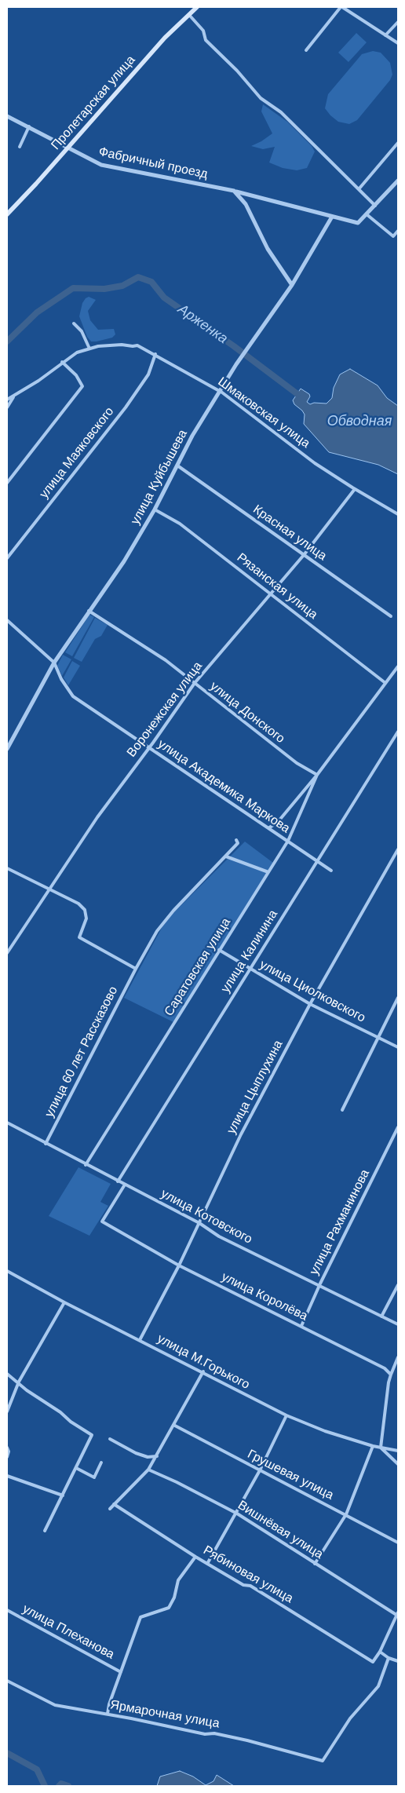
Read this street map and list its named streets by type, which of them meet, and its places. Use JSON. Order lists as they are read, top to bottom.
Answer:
{
  "streets": {
    "main road": ["Пролетарская улица"],
    "street": [
      "Фабричный проезд",
      "Шмаковская улица",
      "улица Маяковского",
      "улица Куйбышева",
      "Красная улица",
      "Рязанская улица",
      "Воронежская улица",
      "улица Донского",
      "улица Академика Маркова",
      "улица Калинина",
      "Саратовская улица",
      "улица Циолковского",
      "улица 60 лет Рассказово",
      "улица Цыплухина",
      "улица Котовского",
      "улица Рахманинова",
      "улица Королёва",
      "улица М.Горького",
      "Грушевая улица",
      "Вишнёвая улица",
      "Рябиновая улица",
      "улица Плеханова",
      "Ярмарочная улица"
    ]
  },
  "crossings": [
    ["Пролетарская улица", "Фабричный проезд"],
    ["Фабричный проезд", "улица Куйбышева"],
    ["Шмаковская улица", "улица Маяковского"],
    ["Шмаковская улица", "улица Куйбышева"],
    ["Шмаковская улица", "Воронежская улица"],
    ["улица Куйбышева", "Красная улица"],
    ["улица Куйбышева", "Рязанская улица"],
    ["улица Куйбышева", "улица Донского"],
    ["улица Куйбышева", "улица Академика Маркова"],
    ["Красная улица", "Воронежская улица"],
    ["Рязанская улица", "Воронежская улица"],
    ["Рязанская улица", "Саратовская улица"],
    ["Воронежская улица", "улица Донского"],
    ["Воронежская улица", "улица Академика Маркова"],
    ["улица Донского", "Саратовская улица"],
    ["улица Академика Маркова", "улица Калинина"],
    ["улица Академика Маркова", "Саратовская улица"],
    ["улица Калинина", "улица Циолковского"],
    ["улица Калинина", "улица Котовского"],
    ["Саратовская улица", "улица Циолковского"],
    ["Саратовская улица", "улица Котовского"],
    ["улица Циолковского", "улица Цыплухина"],
    ["улица 60 лет Рассказово", "улица Котовского"],
    ["улица Цыплухина", "улица Котовского"],
    ["улица Цыплухина", "улица Королёва"],
    ["улица Цыплухина", "улица М.Горького"],
    ["улица Котовского", "улица Рахманинова"],
    ["улица Котовского", "улица Королёва"],
    ["улица Рахманинова", "улица Королёва"],
    ["Рябиновая улица", "улица Плеханова"],
    ["улица Плеханова", "Ярмарочная улица"]
  ],
  "water": ["Арженка", "Обводная"]
}
